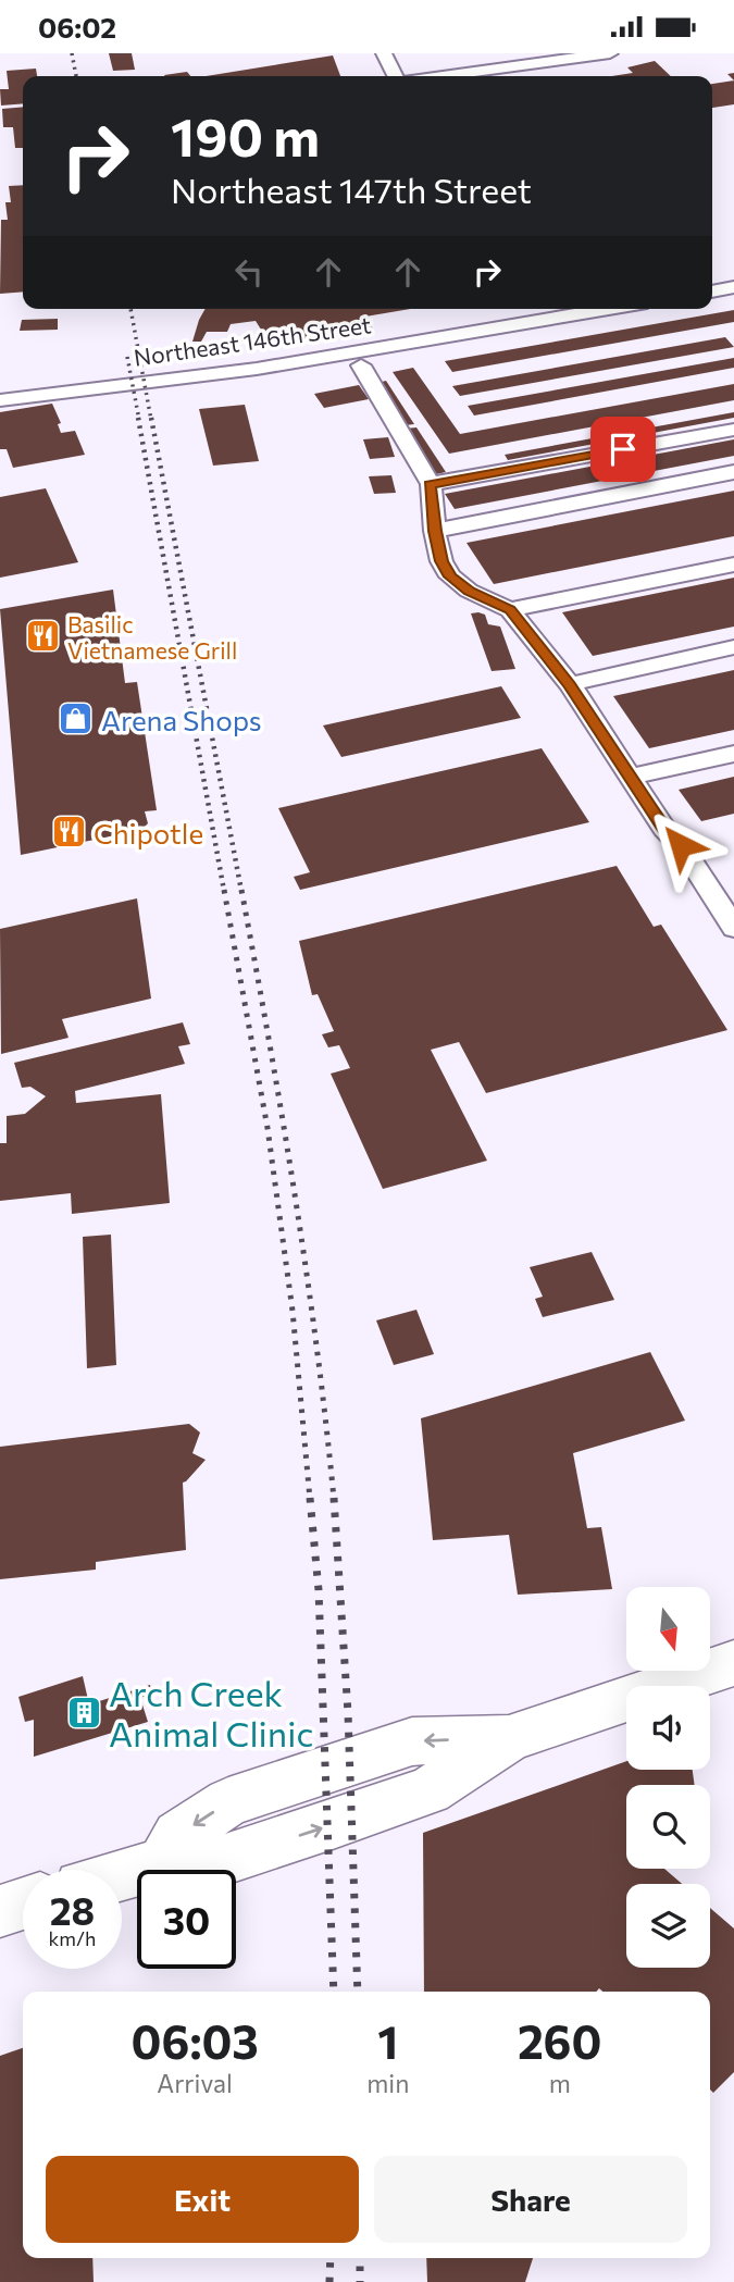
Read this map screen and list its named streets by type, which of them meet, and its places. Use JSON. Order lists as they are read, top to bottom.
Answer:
{
  "streets": {
    "street": ["Northeast 146th Street"]
  },
  "places": {
    "restaurant": ["Basilic Vietnamese Grill", "Chipotle"],
    "shop": ["Arena Shops"],
    "building": ["Arch Creek Animal Clinic"]
  },
  "north": "bottom",
  "page": {
    "status": "06:02",
    "turn": ["190 m", "Northeast 147th Street"],
    "speed": "28 km/h",
    "limit": "30",
    "eta": [
      "06:03",
      "Arrival",
      "1",
      "min",
      "260",
      "m"
    ],
    "buttons": ["Exit", "Share"]
  }
}
